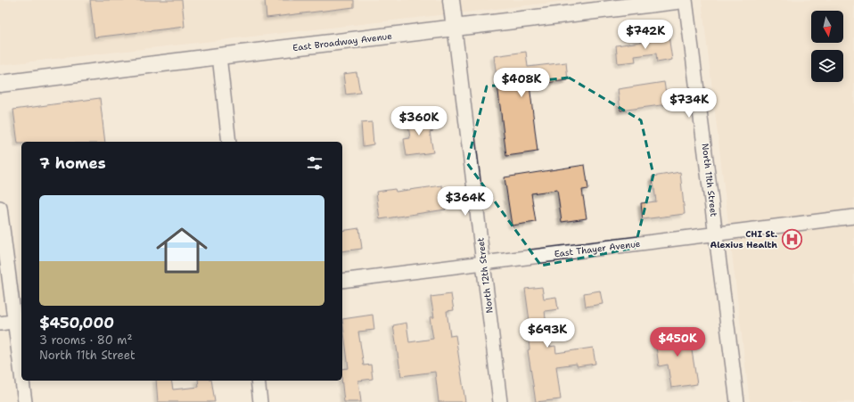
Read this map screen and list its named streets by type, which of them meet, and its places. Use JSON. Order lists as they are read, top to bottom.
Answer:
{
  "streets": {
    "street": [
      "East Broadway Avenue",
      "North 11th Street",
      "East Thayer Avenue",
      "North 12th Street"
    ]
  },
  "crossings": [
    ["East Broadway Avenue", "North 11th Street"],
    ["East Broadway Avenue", "North 12th Street"],
    ["North 11th Street", "East Thayer Avenue"],
    ["East Thayer Avenue", "North 12th Street"]
  ],
  "places": {
    "hospital": ["CHI St. Alexius Health"]
  },
  "north": "bottom",
  "page": {
    "price": [
      "$742K",
      "$408K",
      "$734K",
      "$360K",
      "$364K",
      "$693K",
      "$450K"
    ],
    "heading": "7 homes",
    "list": [
      {
        "name": "$450,000",
        "note": "3 rooms · 80 m² · North 11th Street"
      }
    ]
  }
}
